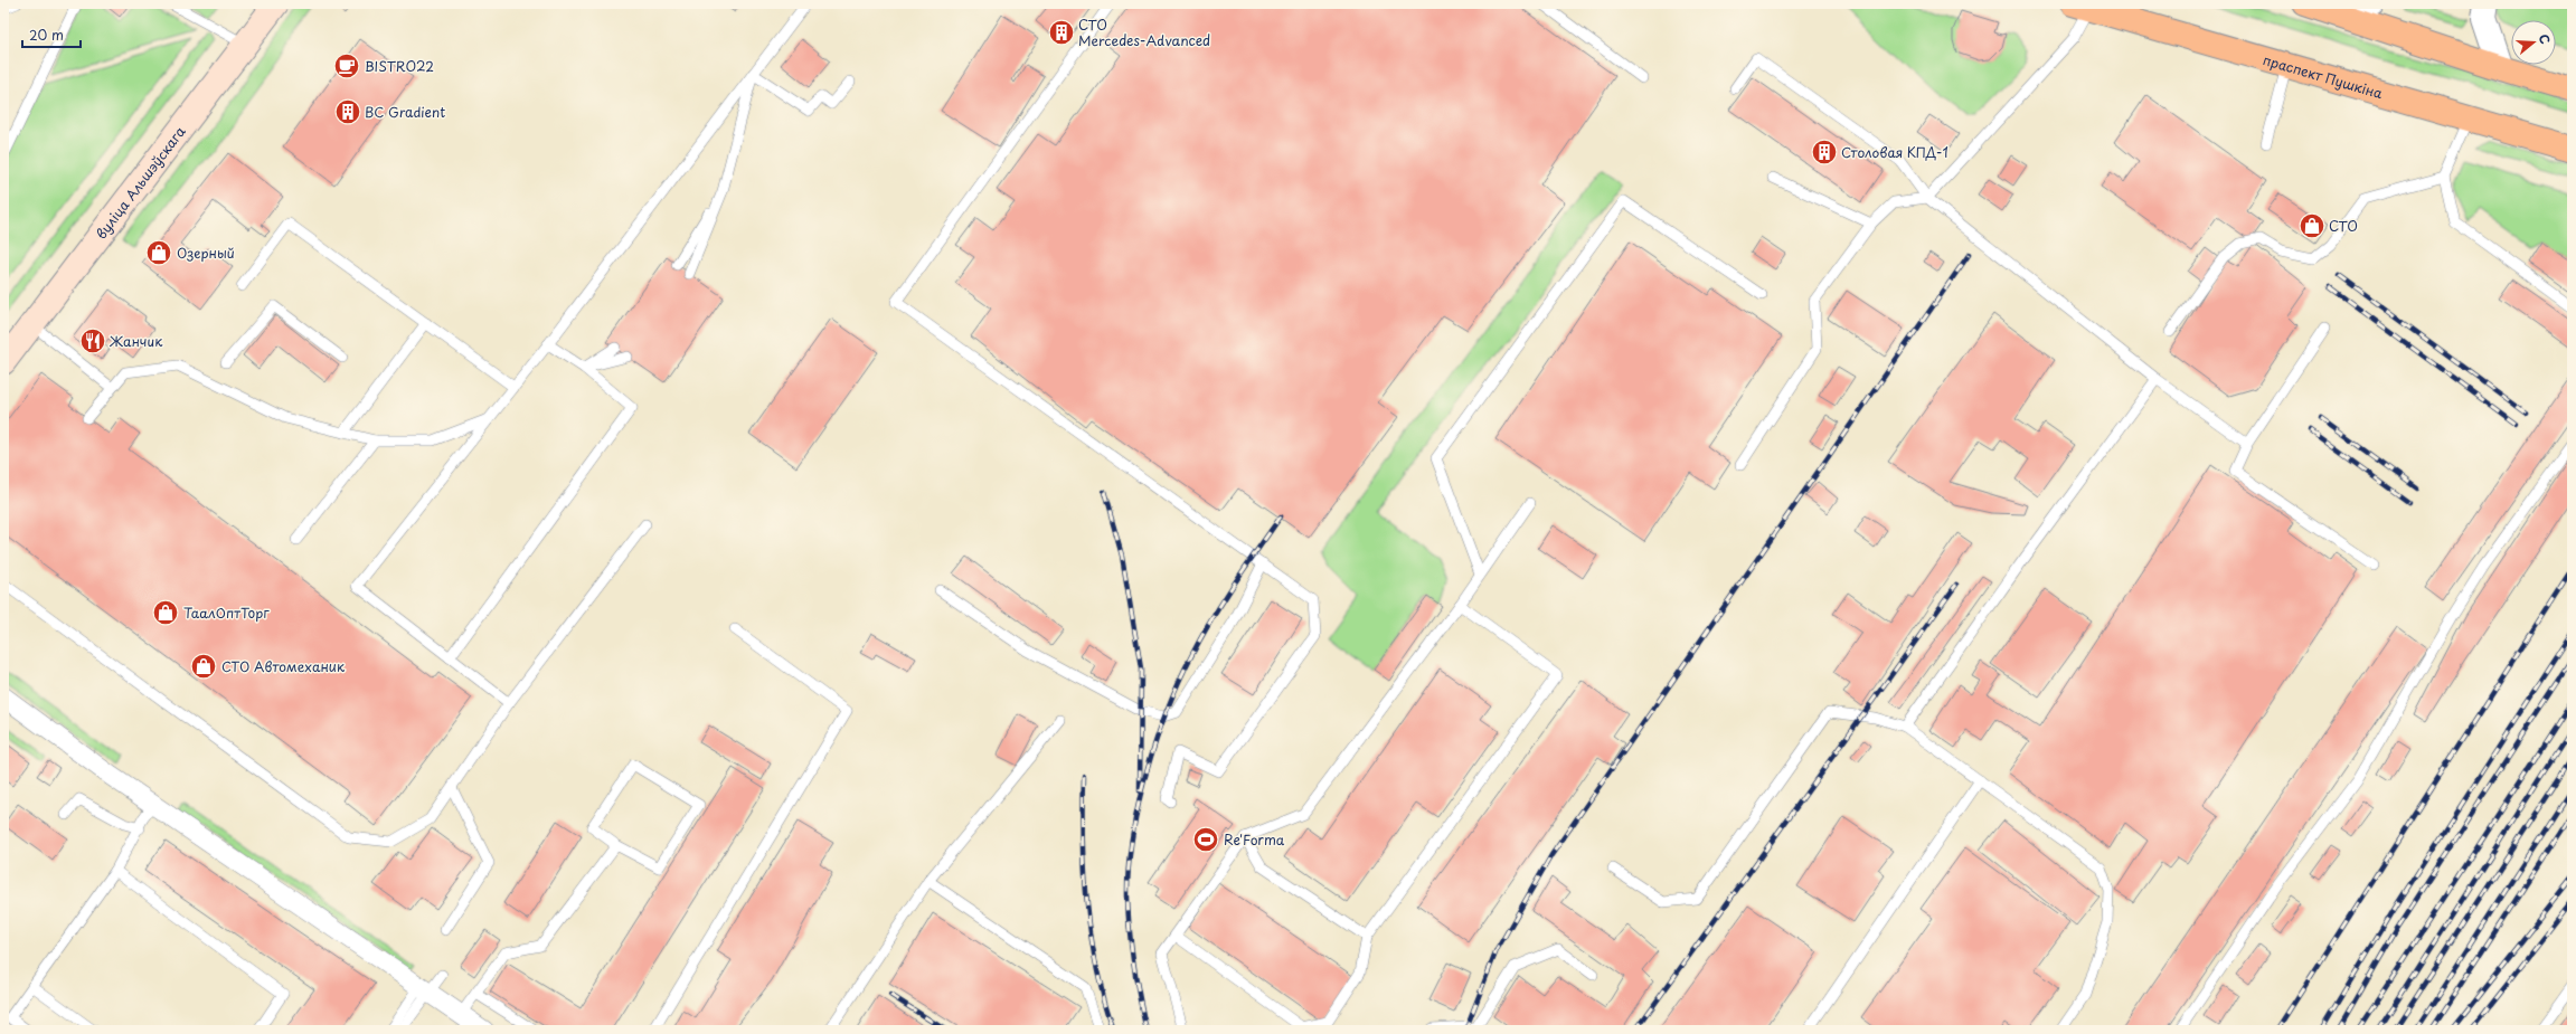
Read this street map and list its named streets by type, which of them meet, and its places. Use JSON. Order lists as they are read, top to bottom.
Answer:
{
  "streets": {
    "main road": ["праспект Пушкіна", "вуліца Альшэўскага"]
  },
  "places": {
    "building": ["СТО Mercedes-Advanced", "BC Gradient", "Столовая КПД-1"],
    "cafe": ["BISTRO22"],
    "shop": [
      "СТО",
      "Озерный",
      "ТаалОптТорг",
      "СТО Автомеханик"
    ],
    "restaurant": ["Жанчик"],
    "sports": ["Re'Forma"]
  },
  "scale_bar": "20 m",
  "north": "right"
}
